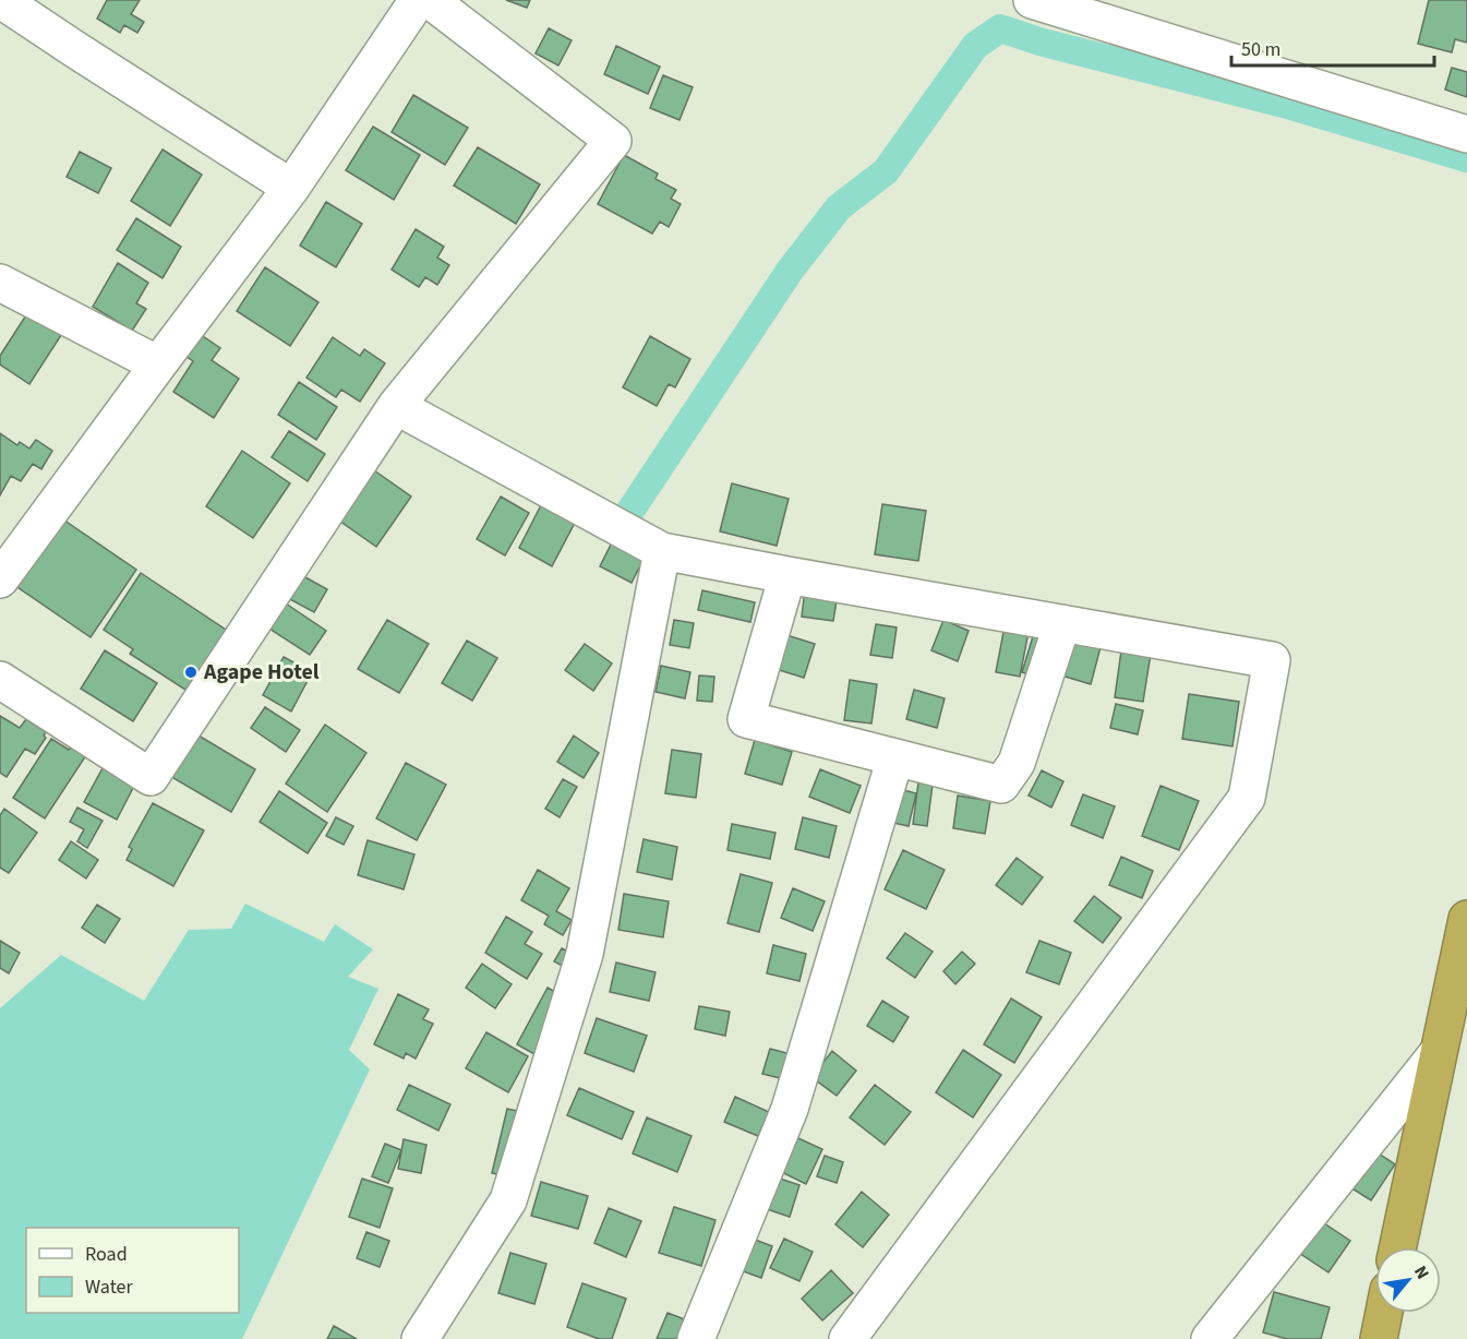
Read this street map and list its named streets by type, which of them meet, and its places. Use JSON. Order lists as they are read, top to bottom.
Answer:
{
  "places": ["Agape Hotel"],
  "legend": ["Road", "Water"],
  "scale_bar": "50 m",
  "north": "top right"
}
